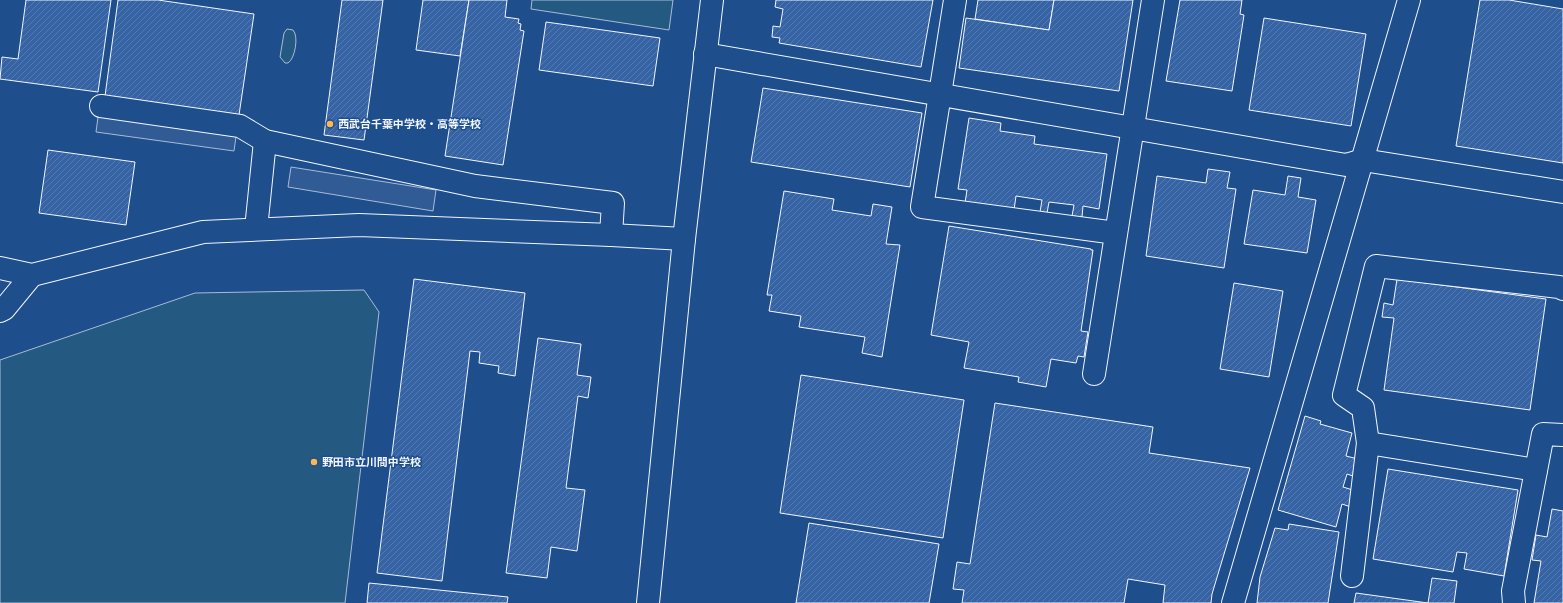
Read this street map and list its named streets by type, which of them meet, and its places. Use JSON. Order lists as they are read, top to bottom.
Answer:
{
  "places": ["西武台千葉中学校・高等学校", "野田市立川間中学校"]
}
